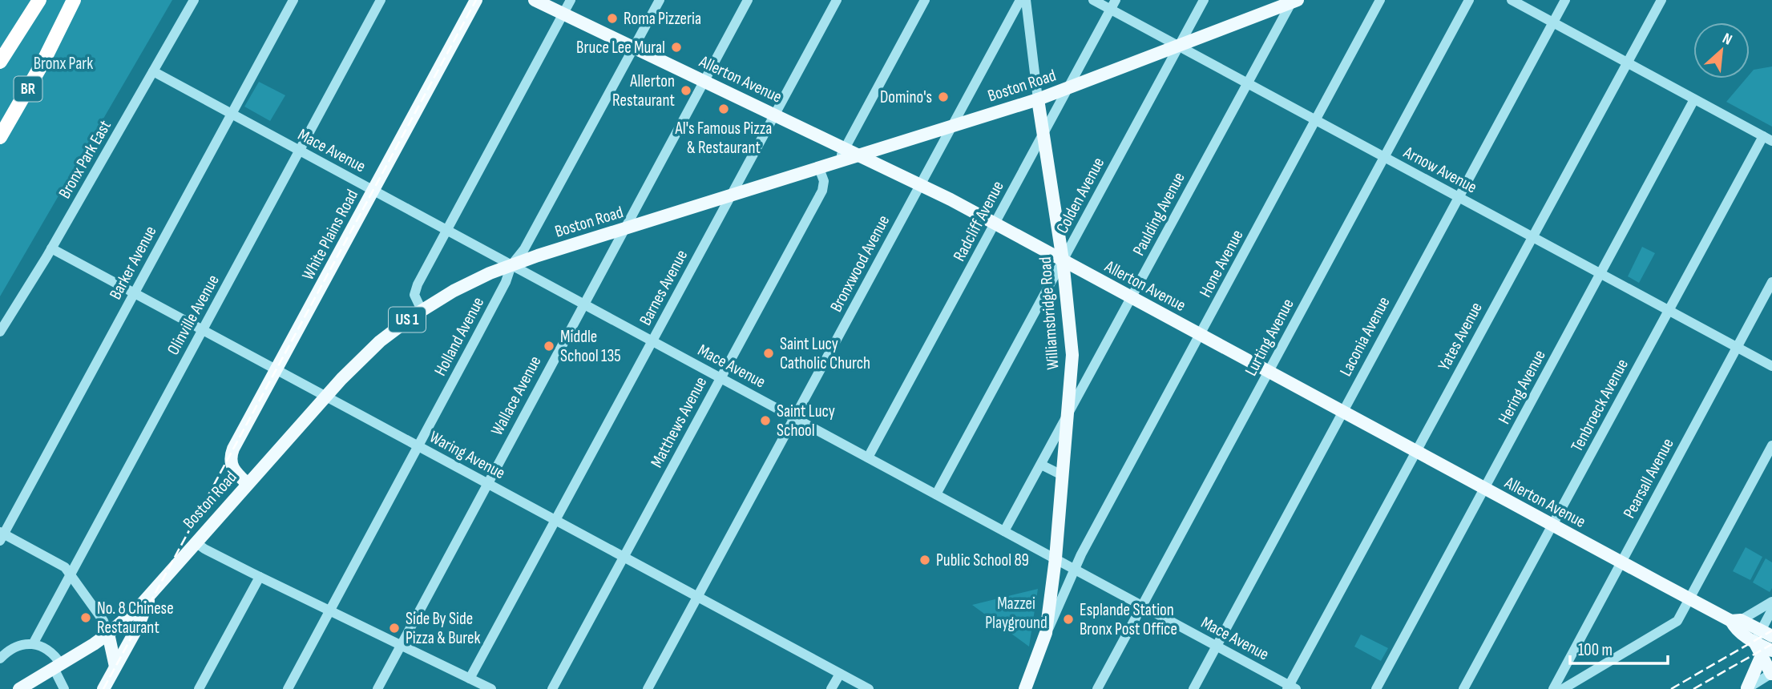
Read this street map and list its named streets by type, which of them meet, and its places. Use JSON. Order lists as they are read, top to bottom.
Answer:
{
  "streets": {
    "highway": ["BR"],
    "main road": [
      "Allerton Avenue",
      "Boston Road",
      "White Plains Road",
      "Williamsbridge Road",
      "US 1"
    ],
    "street": [
      "Mace Avenue",
      "Bronx Park East",
      "Arnow Avenue",
      "Colden Avenue",
      "Paulding Avenue",
      "Radcliff Avenue",
      "Barker Avenue",
      "Bronxwood Avenue",
      "Hone Avenue",
      "Barnes Avenue",
      "Olinville Avenue",
      "Holland Avenue",
      "Laconia Avenue",
      "Yates Avenue",
      "Lurting Avenue",
      "Hering Avenue",
      "Wallace Avenue",
      "Tenbroeck Avenue",
      "Matthews Avenue",
      "Waring Avenue",
      "Pearsall Avenue"
    ]
  },
  "crossings": [
    ["Allerton Avenue", "Boston Road"],
    ["Allerton Avenue", "Colden Avenue"],
    ["Allerton Avenue", "Paulding Avenue"],
    ["Allerton Avenue", "Radcliff Avenue"],
    ["Allerton Avenue", "Bronxwood Avenue"],
    ["Allerton Avenue", "Hone Avenue"],
    ["Allerton Avenue", "Barnes Avenue"],
    ["Allerton Avenue", "Williamsbridge Road"],
    ["Allerton Avenue", "Holland Avenue"],
    ["Allerton Avenue", "Laconia Avenue"],
    ["Allerton Avenue", "Yates Avenue"],
    ["Allerton Avenue", "Lurting Avenue"],
    ["Allerton Avenue", "Hering Avenue"],
    ["Allerton Avenue", "Wallace Avenue"],
    ["Allerton Avenue", "Tenbroeck Avenue"],
    ["Allerton Avenue", "Pearsall Avenue"],
    ["Boston Road", "Mace Avenue"],
    ["Boston Road", "Arnow Avenue"],
    ["Boston Road", "Colden Avenue"],
    ["Boston Road", "Paulding Avenue"],
    ["Boston Road", "Radcliff Avenue"],
    ["Boston Road", "White Plains Road"],
    ["Boston Road", "Bronxwood Avenue"],
    ["Boston Road", "Barnes Avenue"],
    ["Boston Road", "Williamsbridge Road"],
    ["Boston Road", "Holland Avenue"],
    ["Boston Road", "Wallace Avenue"],
    ["Boston Road", "Matthews Avenue"],
    ["Boston Road", "Waring Avenue"],
    ["Mace Avenue", "Bronx Park East"],
    ["Mace Avenue", "Colden Avenue"],
    ["Mace Avenue", "Paulding Avenue"],
    ["Mace Avenue", "Radcliff Avenue"],
    ["Mace Avenue", "White Plains Road"],
    ["Mace Avenue", "Barker Avenue"],
    ["Mace Avenue", "Bronxwood Avenue"],
    ["Mace Avenue", "Hone Avenue"],
    ["Mace Avenue", "Barnes Avenue"],
    ["Mace Avenue", "Williamsbridge Road"],
    ["Mace Avenue", "Olinville Avenue"],
    ["Mace Avenue", "Holland Avenue"],
    ["Mace Avenue", "Laconia Avenue"],
    ["Mace Avenue", "Yates Avenue"],
    ["Mace Avenue", "Lurting Avenue"],
    ["Mace Avenue", "Wallace Avenue"],
    ["Mace Avenue", "Matthews Avenue"],
    ["Bronx Park East", "Waring Avenue"],
    ["Arnow Avenue", "Colden Avenue"],
    ["Arnow Avenue", "Paulding Avenue"],
    ["Arnow Avenue", "Radcliff Avenue"],
    ["Arnow Avenue", "Hone Avenue"],
    ["Arnow Avenue", "Laconia Avenue"],
    ["Arnow Avenue", "Yates Avenue"],
    ["Arnow Avenue", "Lurting Avenue"],
    ["Arnow Avenue", "Hering Avenue"],
    ["Arnow Avenue", "Tenbroeck Avenue"],
    ["Arnow Avenue", "Pearsall Avenue"],
    ["Colden Avenue", "Williamsbridge Road"],
    ["Paulding Avenue", "Williamsbridge Road"],
    ["Radcliff Avenue", "Williamsbridge Road"],
    ["White Plains Road", "Waring Avenue"],
    ["Barker Avenue", "Waring Avenue"],
    ["Bronxwood Avenue", "Waring Avenue"],
    ["Hone Avenue", "Williamsbridge Road"],
    ["Barnes Avenue", "Waring Avenue"],
    ["Olinville Avenue", "Waring Avenue"],
    ["Holland Avenue", "Waring Avenue"],
    ["Wallace Avenue", "Waring Avenue"],
    ["Matthews Avenue", "Waring Avenue"]
  ],
  "parks": ["Bronx Park", "Mazzei Playground"],
  "places": [
    "Roma Pizzeria",
    "Bruce Lee Mural",
    "Allerton Restaurant",
    "Domino's",
    "Al's Famous Pizza & Restaurant",
    "Middle School 135",
    "Saint Lucy Catholic Church",
    "Saint Lucy School",
    "Public School 89",
    "No. 8 Chinese Restaurant",
    "Esplande Station Bronx Post Office",
    "Side By Side Pizza & Burek"
  ],
  "scale_bar": "100 m",
  "north": "top right"
}
